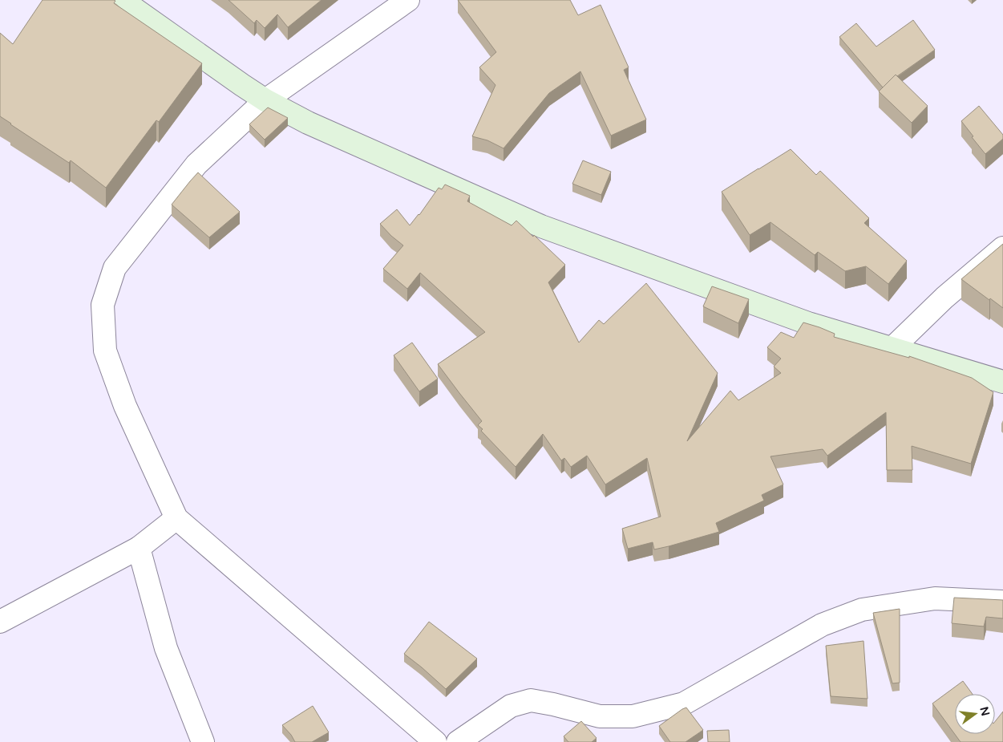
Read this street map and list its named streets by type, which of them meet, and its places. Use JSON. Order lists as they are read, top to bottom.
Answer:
{
  "north": "right"
}
